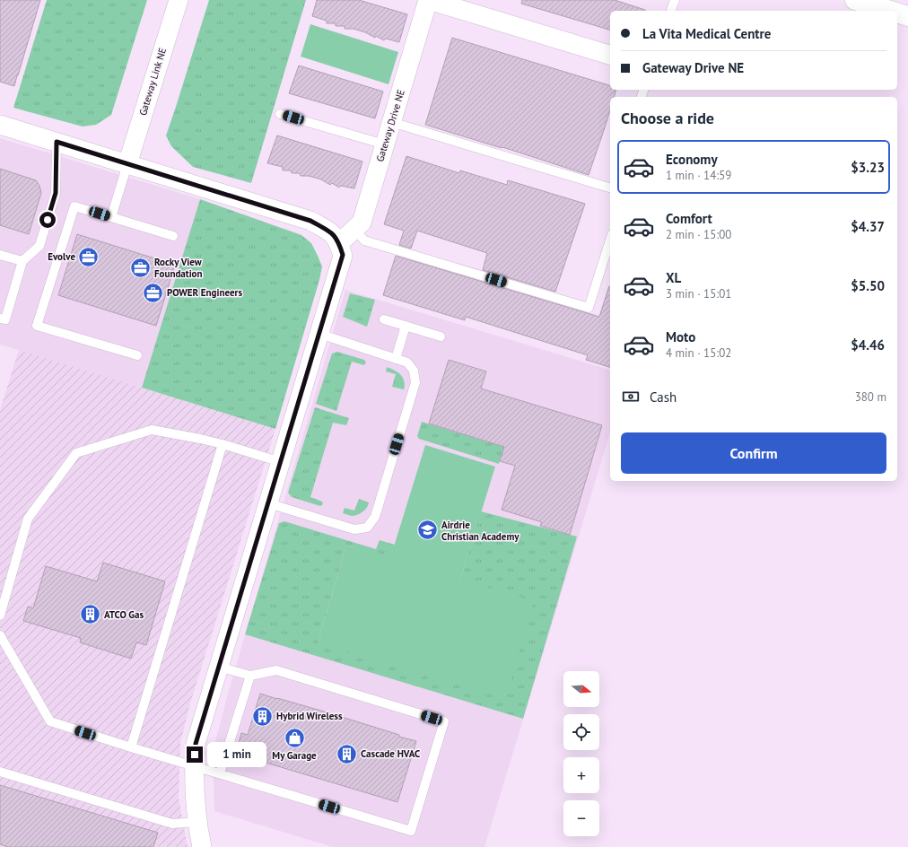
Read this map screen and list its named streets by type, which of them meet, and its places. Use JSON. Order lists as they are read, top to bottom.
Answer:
{
  "streets": {
    "street": ["Gateway Link NE", "Gateway Drive NE"]
  },
  "places": {
    "office": ["Evolve", "Rocky View Foundation", "POWER Engineers"],
    "school or university": ["Airdrie Christian Academy"],
    "building": ["ATCO Gas", "Hybrid Wireless", "Cascade HVAC"],
    "shop": ["My Garage"]
  },
  "north": "right",
  "page": {
    "banner": ["La Vita Medical Centre", "Gateway Drive NE"],
    "heading": "Choose a ride",
    "list": [
      {
        "name": "Economy",
        "note": "1 min · 14:59",
        "value": "$3.23"
      },
      {
        "name": "Comfort",
        "note": "2 min · 15:00",
        "value": "$4.37"
      },
      {
        "name": "XL",
        "note": "3 min · 15:01",
        "value": "$5.50"
      },
      {
        "name": "Moto",
        "note": "4 min · 15:02",
        "value": "$4.46"
      }
    ],
    "pay": ["Cash", "380 m"],
    "buttons": "Confirm",
    "map_buttons": ["+", "−"],
    "bubble": "1 min"
  }
}
